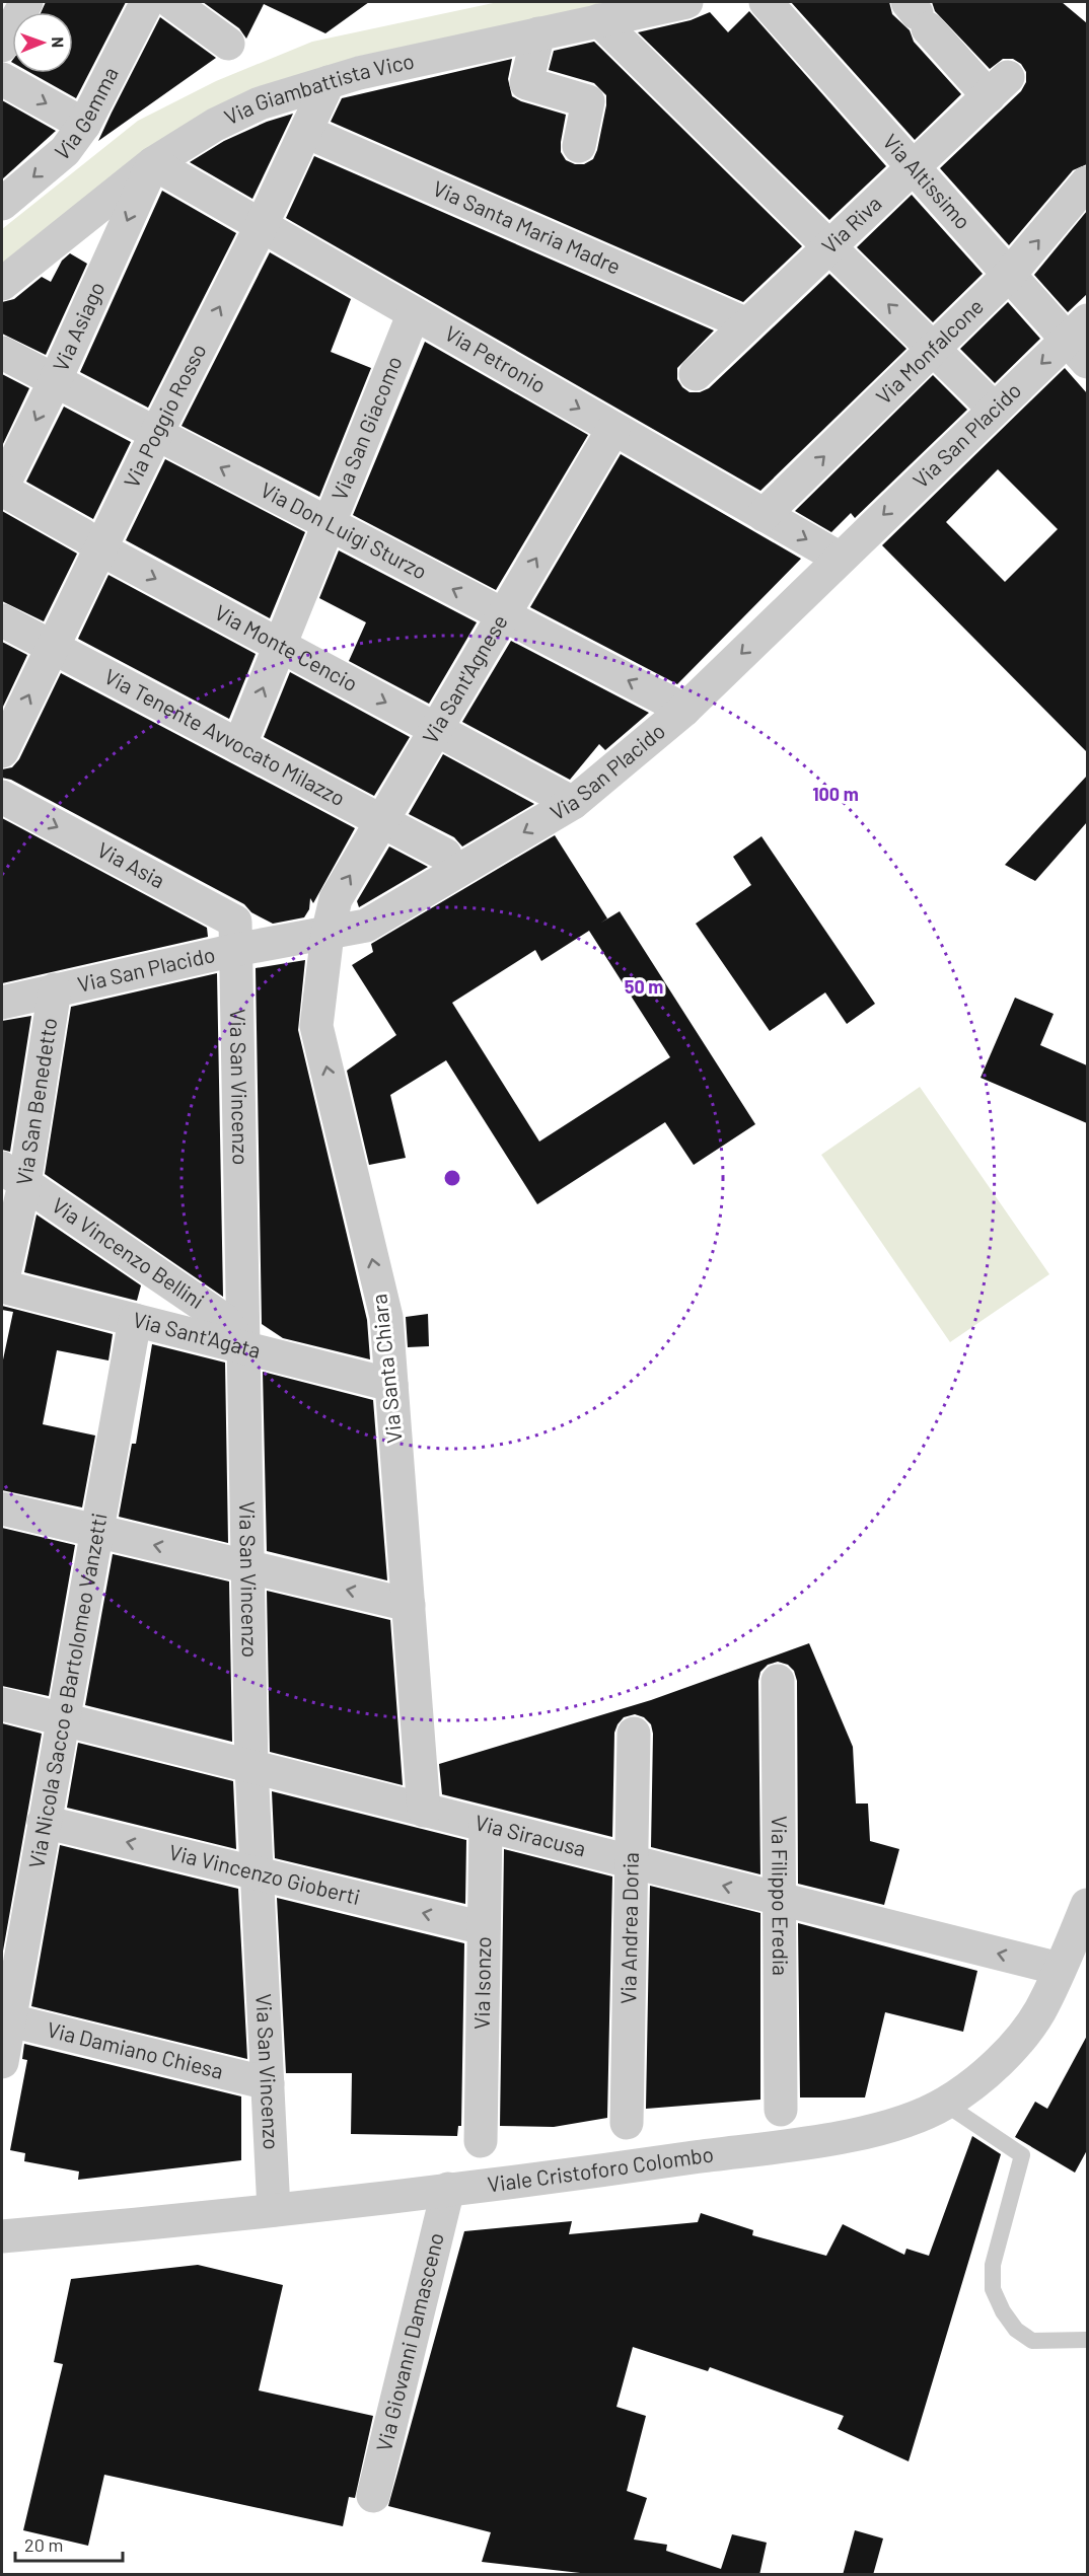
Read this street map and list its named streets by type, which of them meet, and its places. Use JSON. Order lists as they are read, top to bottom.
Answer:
{
  "streets": {
    "street": [
      "Via Giambattista Vico",
      "Via Gemma",
      "Via Altissimo",
      "Via Riva",
      "Via Santa Maria Madre",
      "Via Asiago",
      "Via Monfalcone",
      "Via Petronio",
      "Via Poggio Rosso",
      "Via San Giacomo",
      "Via San Placido",
      "Via Don Luigi Sturzo",
      "Via Monte Cencio",
      "Via Sant'Agnese",
      "Via Tenente Avvocato Milazzo",
      "Via Asia",
      "Via San Vincenzo",
      "Via San Benedetto",
      "Via Vincenzo Bellini",
      "Via Sant'Agata",
      "Via Santa Chiara",
      "Via Nicola Sacco e Bartolomeo Vanzetti",
      "Via Siracusa",
      "Via Vincenzo Gioberti",
      "Via Filippo Eredia",
      "Via Andrea Doria",
      "Via Isonzo",
      "Via Damiano Chiesa",
      "Viale Cristoforo Colombo",
      "Via Giovanni Damasceno"
    ]
  },
  "crossings": [
    ["Via Giambattista Vico", "Via Asiago"],
    ["Via Giambattista Vico", "Via Petronio"],
    ["Via Giambattista Vico", "Via Poggio Rosso"],
    ["Via Altissimo", "Via Riva"],
    ["Via Altissimo", "Via Monfalcone"],
    ["Via Altissimo", "Via San Placido"],
    ["Via Riva", "Via Santa Maria Madre"],
    ["Via Santa Maria Madre", "Via Poggio Rosso"],
    ["Via Asiago", "Via Petronio"],
    ["Via Asiago", "Via Don Luigi Sturzo"],
    ["Via Asiago", "Via Monte Cencio"],
    ["Via Monfalcone", "Via Petronio"],
    ["Via Petronio", "Via Poggio Rosso"],
    ["Via Petronio", "Via San Giacomo"],
    ["Via Petronio", "Via San Placido"],
    ["Via Petronio", "Via Sant'Agnese"],
    ["Via Poggio Rosso", "Via Don Luigi Sturzo"],
    ["Via Poggio Rosso", "Via Monte Cencio"],
    ["Via Poggio Rosso", "Via Tenente Avvocato Milazzo"],
    ["Via San Giacomo", "Via Don Luigi Sturzo"],
    ["Via San Giacomo", "Via Monte Cencio"],
    ["Via San Giacomo", "Via Tenente Avvocato Milazzo"],
    ["Via San Placido", "Via Don Luigi Sturzo"],
    ["Via San Placido", "Via Monte Cencio"],
    ["Via San Placido", "Via Sant'Agnese"],
    ["Via San Placido", "Via Asia"],
    ["Via San Placido", "Via San Vincenzo"],
    ["Via San Placido", "Via San Benedetto"],
    ["Via San Placido", "Via Santa Chiara"],
    ["Via Don Luigi Sturzo", "Via Sant'Agnese"],
    ["Via Monte Cencio", "Via Sant'Agnese"],
    ["Via Sant'Agnese", "Via Tenente Avvocato Milazzo"],
    ["Via Sant'Agnese", "Via Santa Chiara"],
    ["Via Asia", "Via San Vincenzo"],
    ["Via San Vincenzo", "Via Vincenzo Bellini"],
    ["Via San Vincenzo", "Via Sant'Agata"],
    ["Via San Vincenzo", "Via Siracusa"],
    ["Via San Vincenzo", "Via Vincenzo Gioberti"],
    ["Via San Vincenzo", "Via Damiano Chiesa"],
    ["Via San Vincenzo", "Viale Cristoforo Colombo"],
    ["Via San Benedetto", "Via Vincenzo Bellini"],
    ["Via San Benedetto", "Via Sant'Agata"],
    ["Via Vincenzo Bellini", "Via Sant'Agata"],
    ["Via Sant'Agata", "Via Santa Chiara"],
    ["Via Sant'Agata", "Via Nicola Sacco e Bartolomeo Vanzetti"],
    ["Via Santa Chiara", "Via Siracusa"],
    ["Via Nicola Sacco e Bartolomeo Vanzetti", "Via Siracusa"],
    ["Via Nicola Sacco e Bartolomeo Vanzetti", "Via Vincenzo Gioberti"],
    ["Via Nicola Sacco e Bartolomeo Vanzetti", "Via Damiano Chiesa"],
    ["Via Siracusa", "Via Filippo Eredia"],
    ["Via Siracusa", "Via Andrea Doria"],
    ["Via Siracusa", "Via Isonzo"],
    ["Via Siracusa", "Viale Cristoforo Colombo"],
    ["Via Vincenzo Gioberti", "Via Isonzo"],
    ["Viale Cristoforo Colombo", "Via Giovanni Damasceno"]
  ],
  "one_way": [
    "Via Gemma",
    "Via Asiago",
    "Via Monfalcone",
    "Via Poggio Rosso",
    "Via San Placido",
    "Via Don Luigi Sturzo",
    "Via Monte Cencio",
    "Via Sant'Agnese",
    "Via Asia",
    "Via Santa Chiara",
    "Via Siracusa"
  ],
  "scale_bar": "20 m",
  "north": "right",
  "rings": ["100 m", "50 m"]
}
